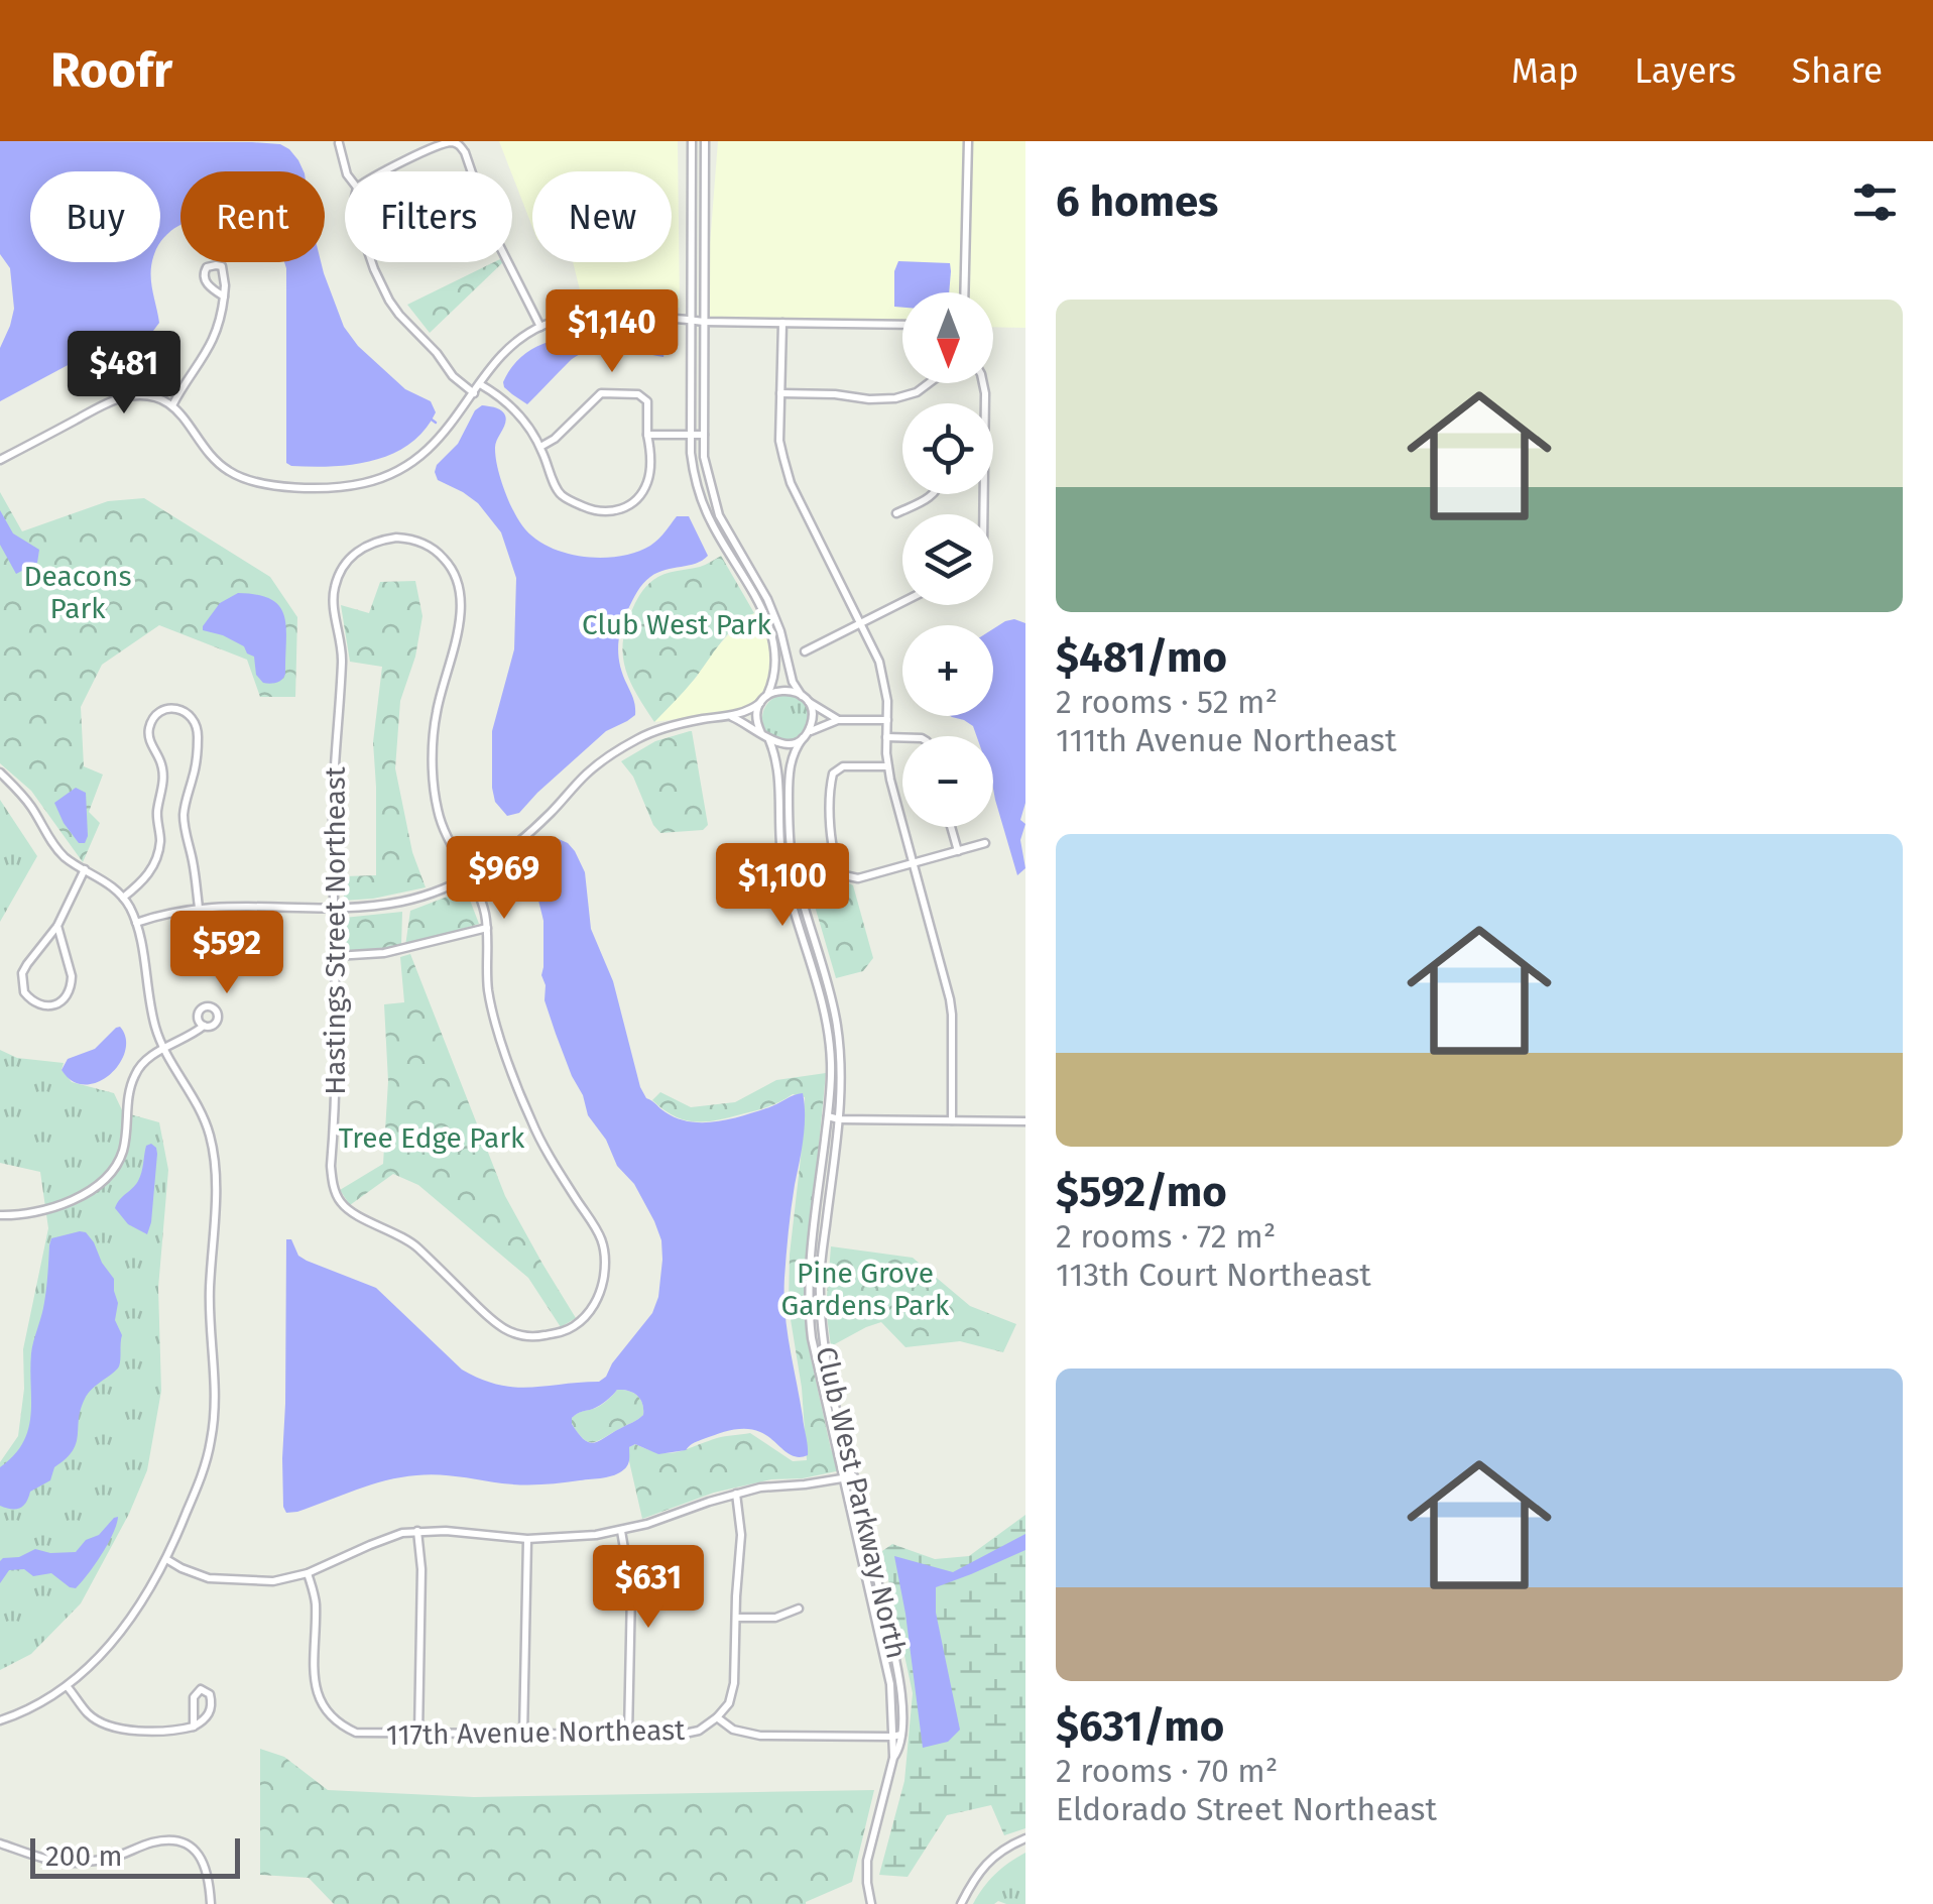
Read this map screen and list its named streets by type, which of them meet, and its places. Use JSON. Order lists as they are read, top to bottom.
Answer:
{
  "streets": {
    "street": ["Hastings Street Northeast", "Club West Parkway North", "117th Avenue Northeast"]
  },
  "crossings": [
    ["Club West Parkway North", "117th Avenue Northeast"]
  ],
  "parks": [
    "Deacons Park",
    "Club West Park",
    "Tree Edge Park",
    "Pine Grove Gardens Park"
  ],
  "scale_bar": "200 m",
  "north": "bottom",
  "page": {
    "header": "Roofr",
    "nav": ["Map", "Layers", "Share"],
    "heading": "6 homes",
    "chip": [
      "Buy",
      "Rent",
      "Filters",
      "New"
    ],
    "list": [
      {
        "name": "$481/mo",
        "note": "2 rooms · 52 m² · 111th Avenue Northeast"
      },
      {
        "name": "$592/mo",
        "note": "2 rooms · 72 m² · 113th Court Northeast"
      },
      {
        "name": "$631/mo",
        "note": "2 rooms · 70 m² · Eldorado Street Northeast"
      }
    ],
    "price": [
      "$1,140",
      "$481",
      "$969",
      "$1,100",
      "$592",
      "$631"
    ],
    "map_buttons": ["+", "−"],
    "scale": "200 m"
  }
}
